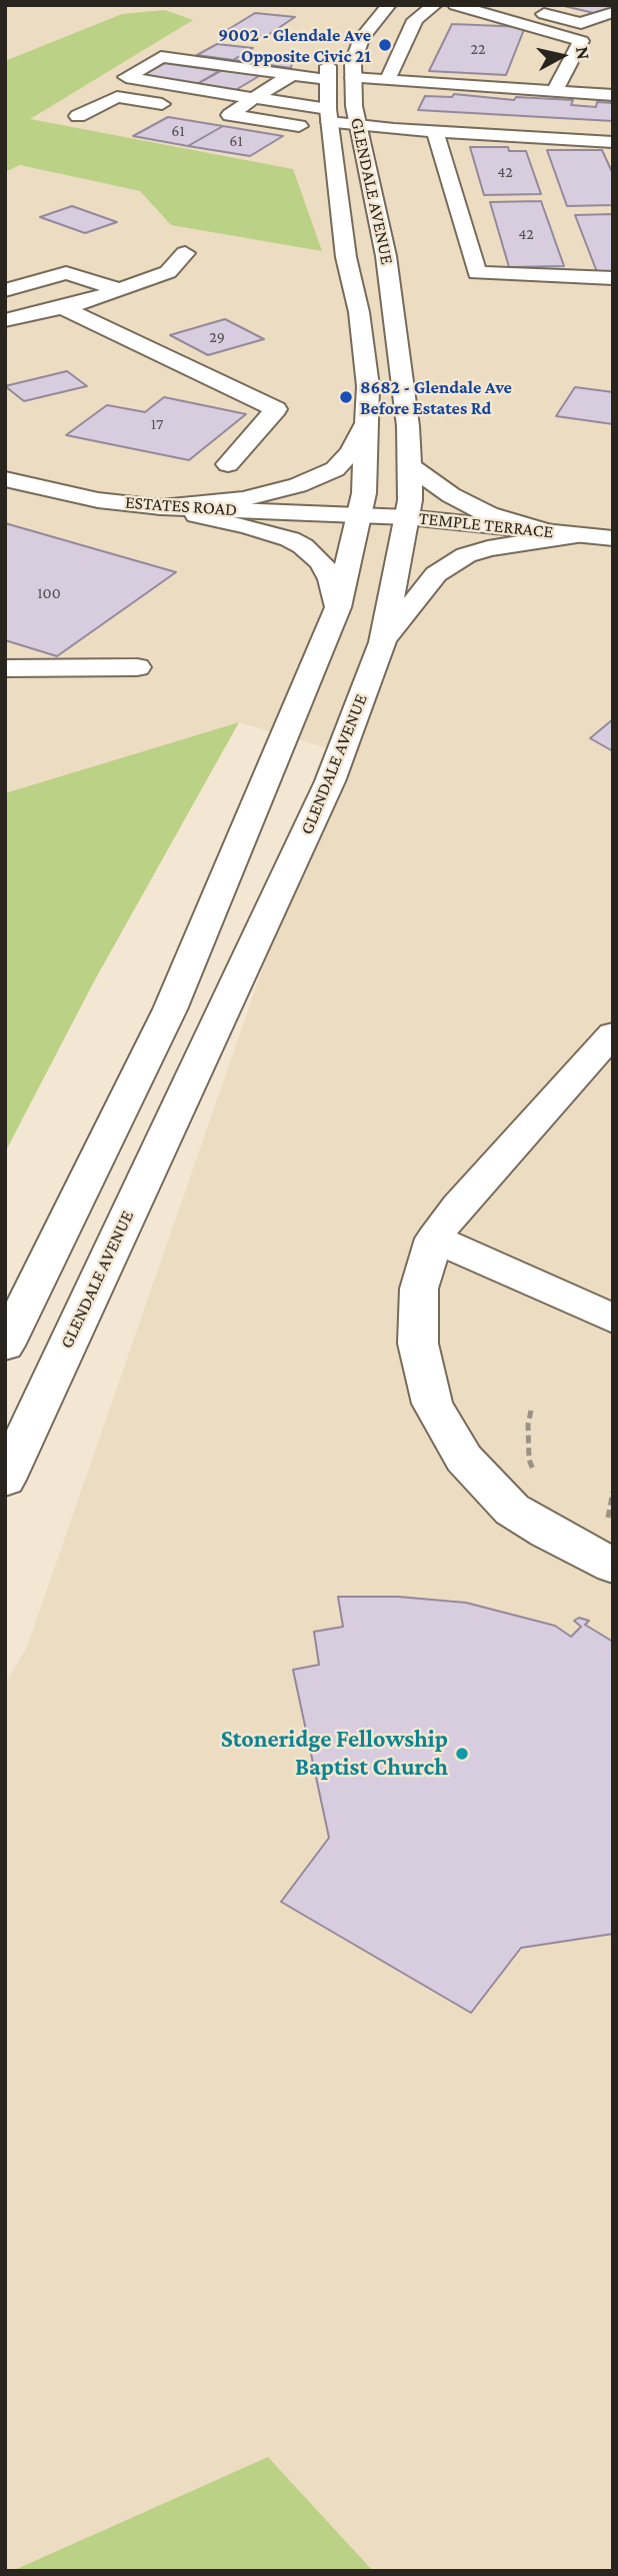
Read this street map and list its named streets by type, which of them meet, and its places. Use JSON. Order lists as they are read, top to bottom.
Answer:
{
  "streets": {
    "main road": ["GLENDALE AVENUE", "ESTATES ROAD", "TEMPLE TERRACE"]
  },
  "crossings": [
    ["GLENDALE AVENUE", "ESTATES ROAD"],
    ["GLENDALE AVENUE", "TEMPLE TERRACE"],
    ["ESTATES ROAD", "TEMPLE TERRACE"]
  ],
  "places": ["9002 - Glendale Ave Opposite Civic 21", "8682 - Glendale Ave Before Estates Rd", "Stoneridge Fellowship Baptist Church"],
  "house_numbers": [
    "22",
    "61",
    "61",
    "42",
    "42",
    "29",
    "17",
    "100"
  ],
  "north": "right"
}
